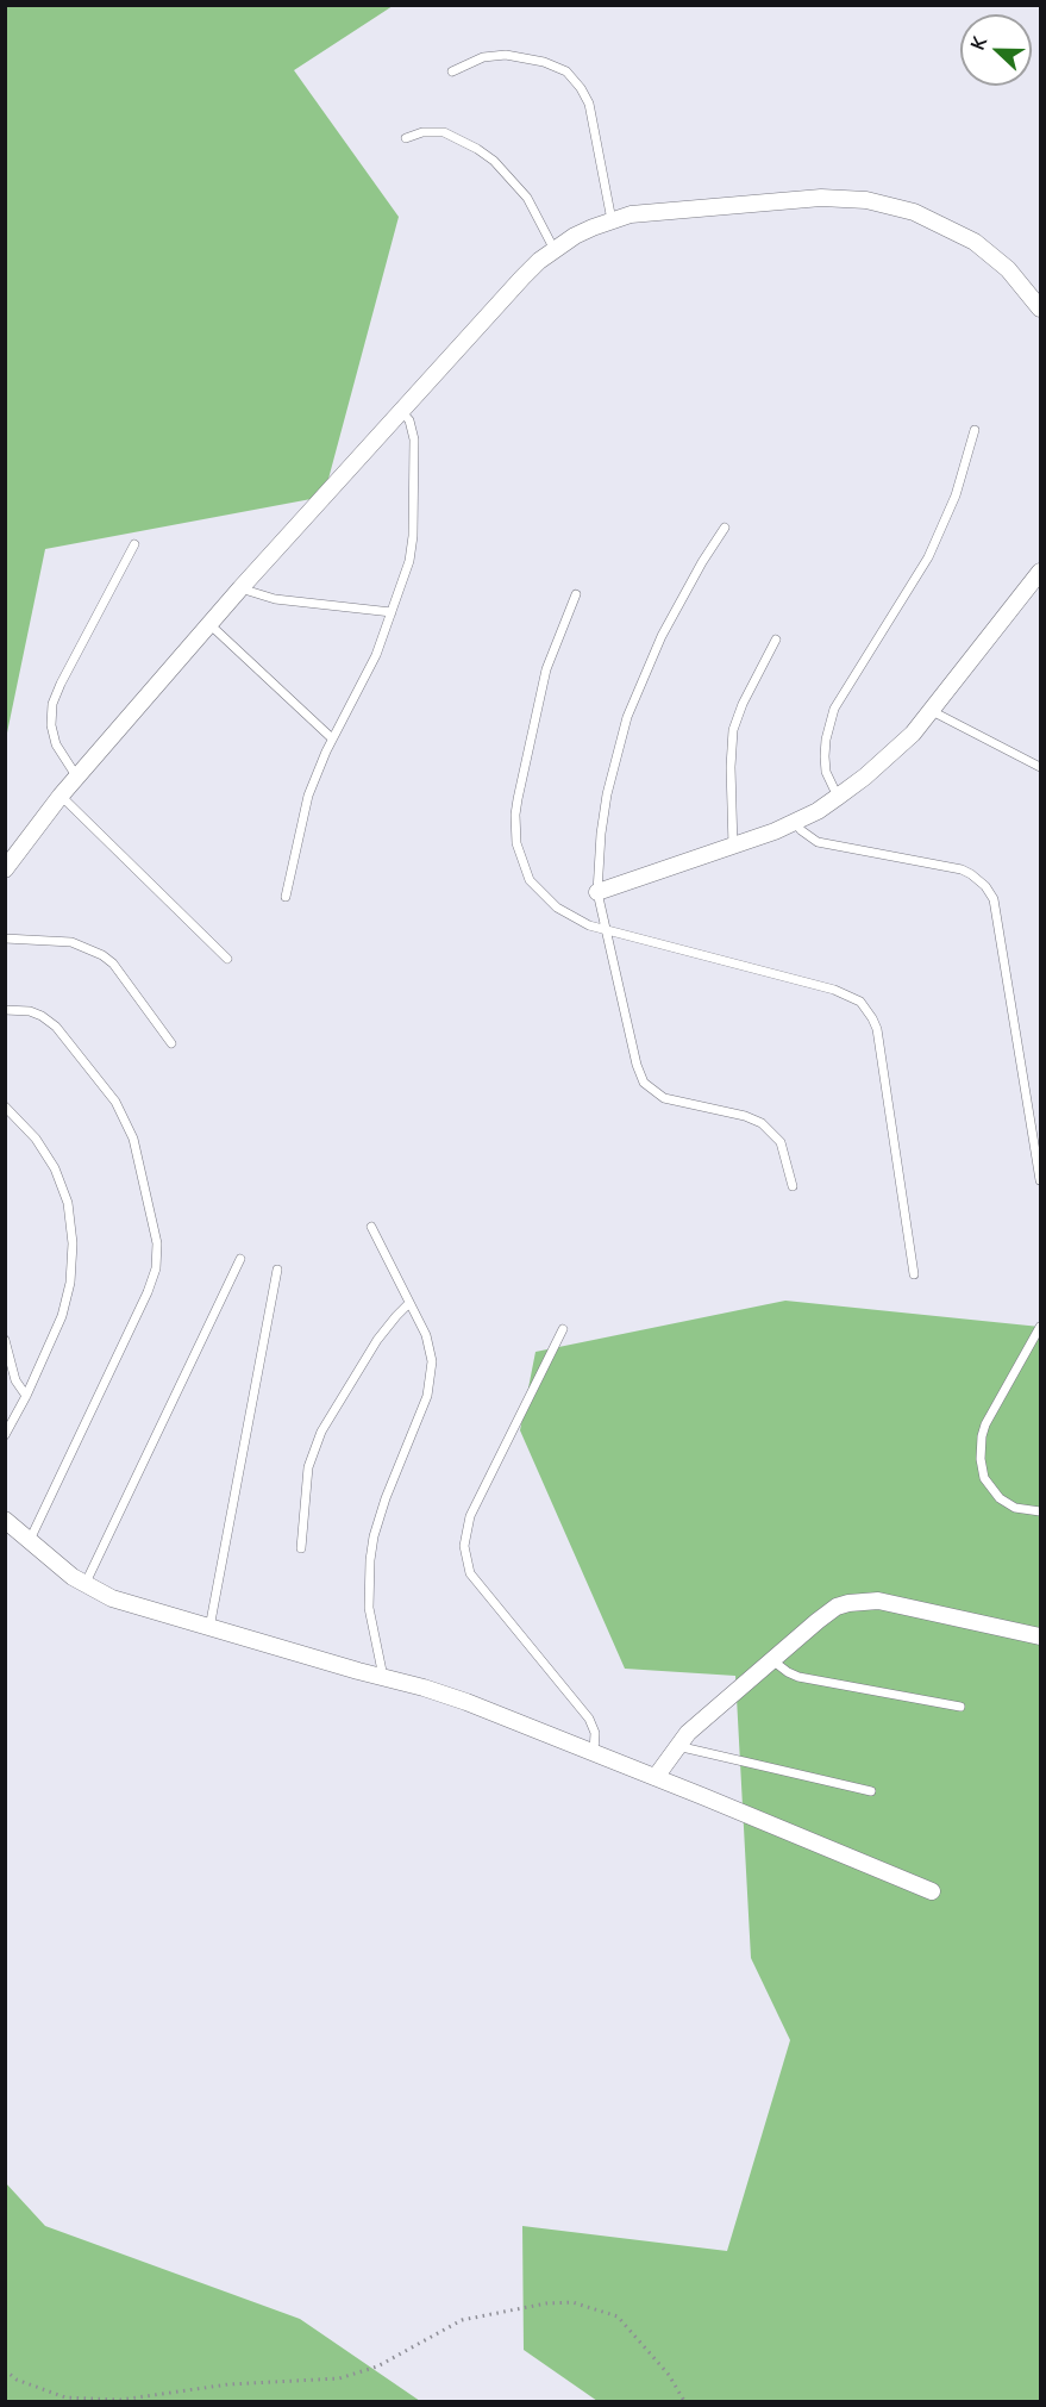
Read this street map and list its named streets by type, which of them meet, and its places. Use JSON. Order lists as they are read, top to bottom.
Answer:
{
  "north": "left"
}
